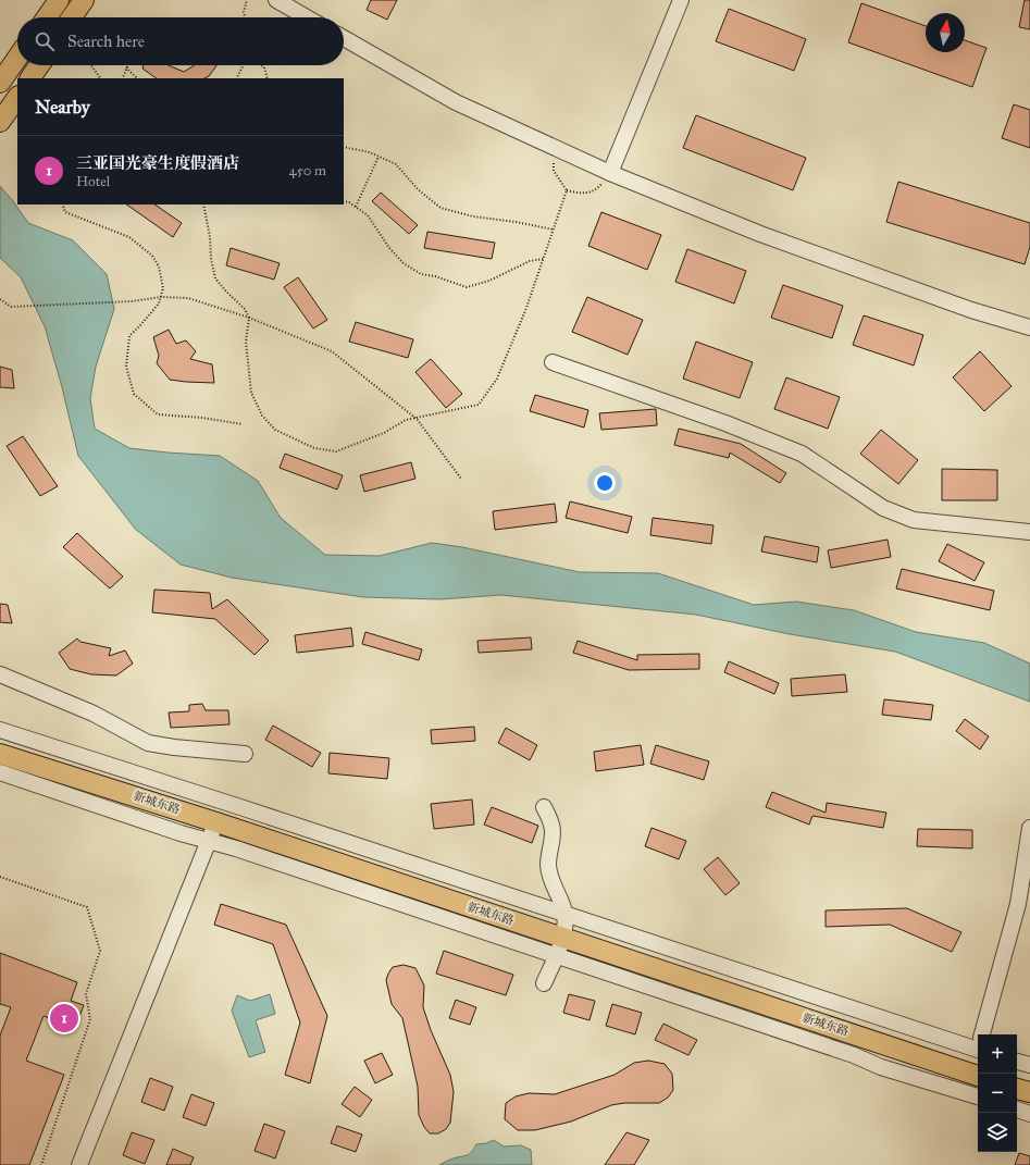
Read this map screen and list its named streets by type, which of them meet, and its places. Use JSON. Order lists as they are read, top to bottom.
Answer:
{
  "streets": {
    "main road": ["新城东路"]
  },
  "north": "top",
  "page": {
    "search": "Search here",
    "heading": "Nearby",
    "list": [
      {
        "mark": "1",
        "name": "三亚国光豪生度假酒店",
        "note": "Hotel",
        "value": "450 m"
      }
    ],
    "pins": "1",
    "map_buttons": ["+", "−"]
  }
}
